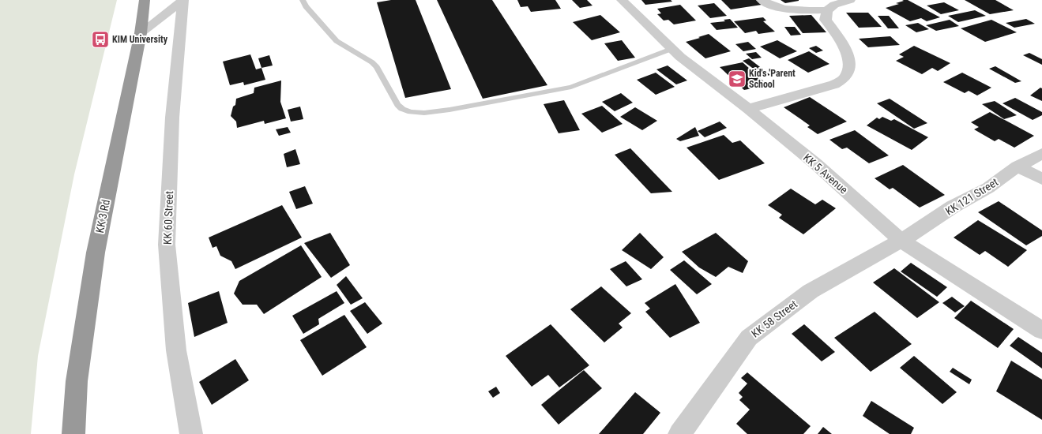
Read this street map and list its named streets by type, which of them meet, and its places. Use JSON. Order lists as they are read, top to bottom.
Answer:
{
  "streets": {
    "highway": ["KK 3 Rd"],
    "street": [
      "KK 5 Avenue",
      "KK 121 Street",
      "KK 60 Street",
      "KK 58 Street"
    ]
  },
  "crossings": [
    ["KK 5 Avenue", "KK 121 Street"],
    ["KK 5 Avenue", "KK 58 Street"],
    ["KK 121 Street", "KK 58 Street"]
  ],
  "places": {
    "bus stop": ["KIM University"],
    "school or university": ["Kid's 'Parent School"]
  }
}
